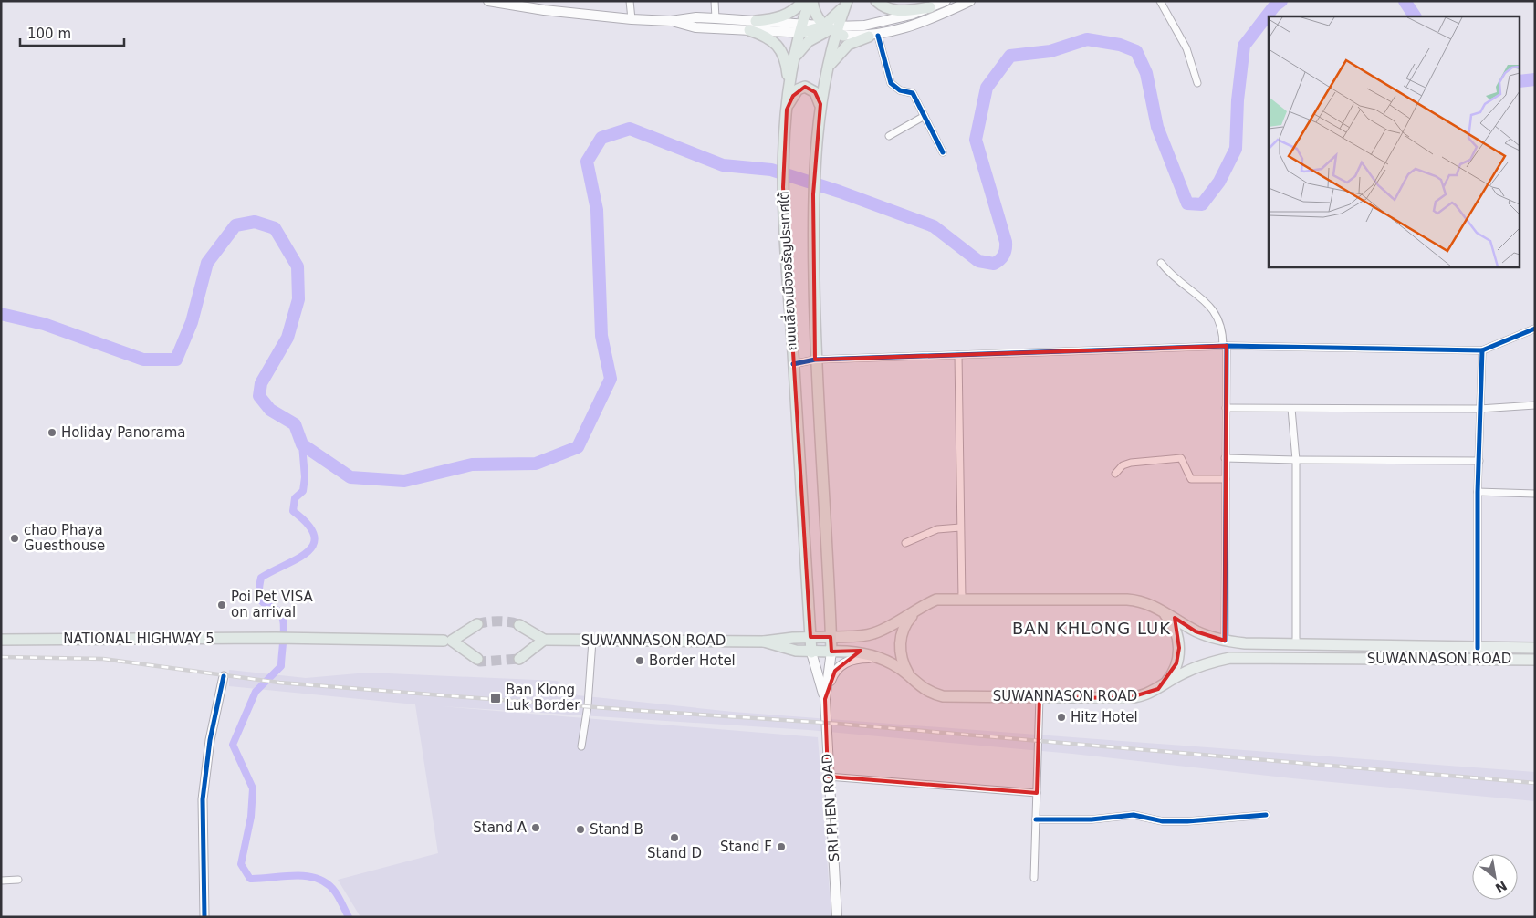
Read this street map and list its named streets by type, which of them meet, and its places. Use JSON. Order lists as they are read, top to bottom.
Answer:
{
  "streets": {
    "highway": ["ถนนเลี่ยงเมืองอรัญประเทศใต้", "NATIONAL HIGHWAY 5", "SUWANNASON ROAD"],
    "main road": ["SRI PHEN ROAD"]
  },
  "crossings": [
    ["ถนนเลี่ยงเมืองอรัญประเทศใต้", "SUWANNASON ROAD"],
    ["ถนนเลี่ยงเมืองอรัญประเทศใต้", "SRI PHEN ROAD"],
    ["SUWANNASON ROAD", "SRI PHEN ROAD"]
  ],
  "districts": ["BAN KHLONG LUK"],
  "places": {
    "other": [
      "Holiday Panorama",
      "chao Phaya Guesthouse",
      "Poi Pet VISA on arrival",
      "Border Hotel",
      "Hitz Hotel",
      "Stand A",
      "Stand B",
      "Stand D",
      "Stand F"
    ],
    "transit": ["Ban Klong Luk Border"]
  },
  "scale_bar": "100 m",
  "north": "bottom right"
}
